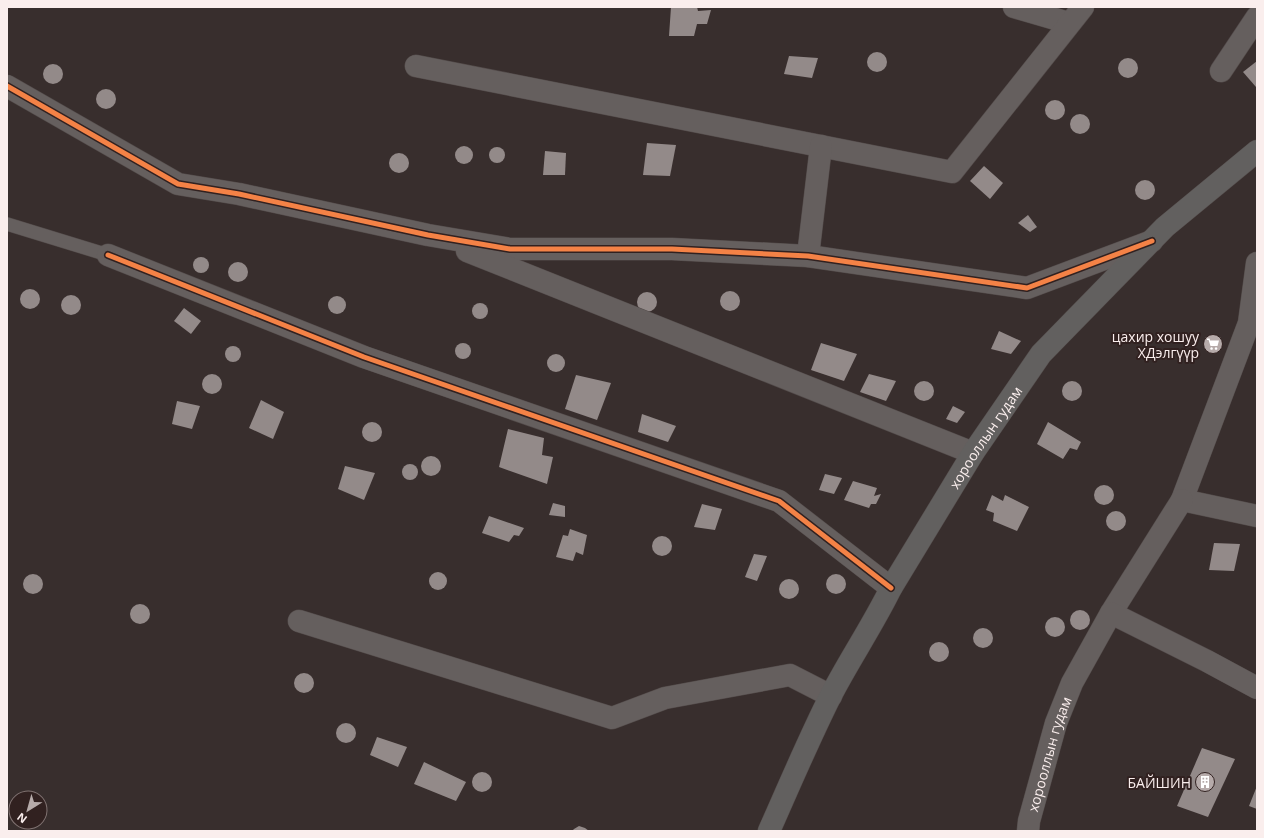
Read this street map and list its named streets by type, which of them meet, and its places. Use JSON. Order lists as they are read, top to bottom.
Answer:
{
  "streets": {
    "main road": ["хорооллын гудам"]
  },
  "places": {
    "supermarket": ["цахир хошуу ХДэлгүүр"],
    "building": ["БАЙШИН"]
  },
  "north": "bottom left"
}
